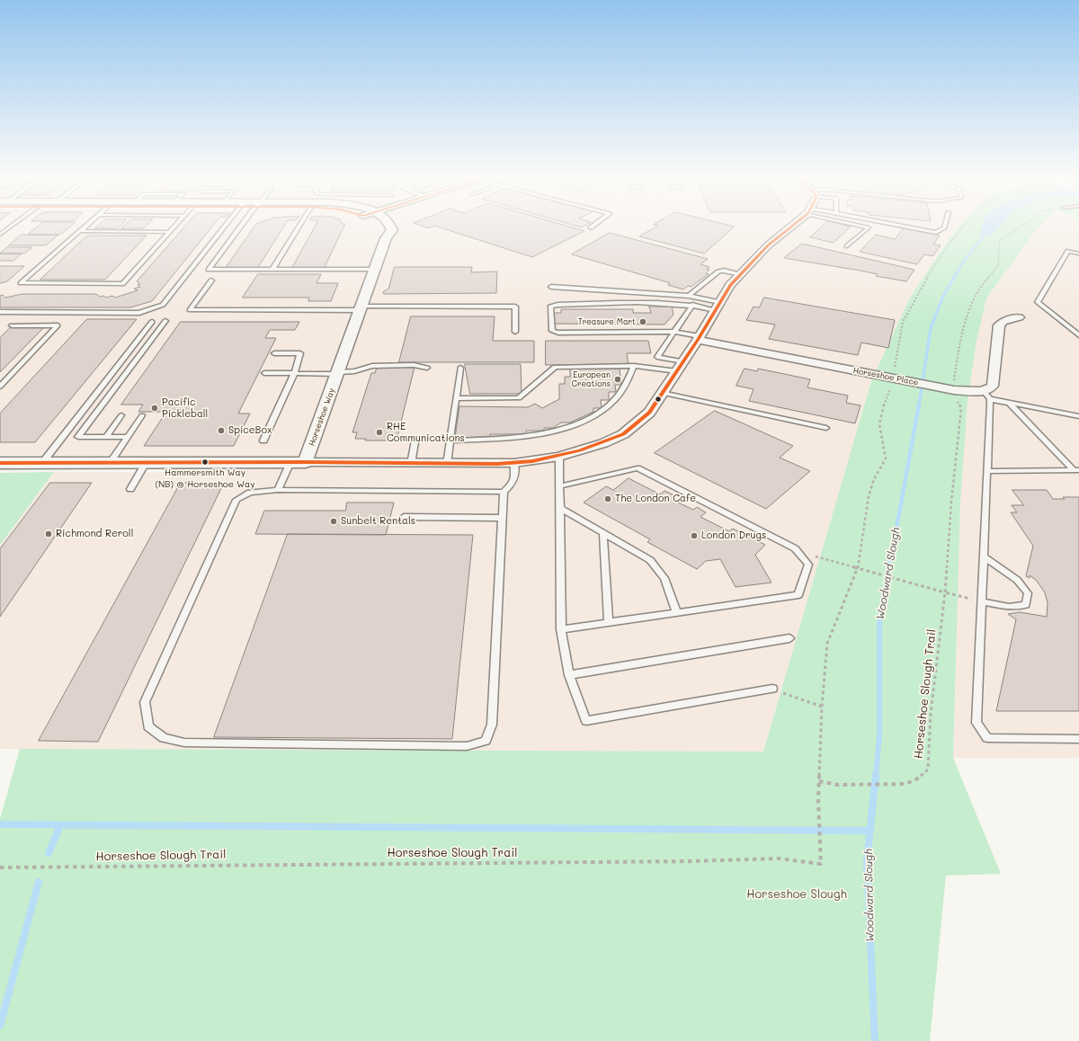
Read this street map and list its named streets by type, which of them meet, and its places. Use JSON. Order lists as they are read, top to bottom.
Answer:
{
  "streets": {
    "street": ["Horseshoe Place", "Horseshoe Way"],
    "path": ["Horseshoe Slough Trail"]
  },
  "crossings": [
    ["Horseshoe Place", "Horseshoe Slough Trail"]
  ],
  "water": ["Woodward Slough"],
  "parks": ["Horseshoe Slough"],
  "places": [
    "Treasure Mart",
    "European Creations",
    "Pacific Pickleball",
    "SpiceBox",
    "RHE Communications",
    "Hammersmith Way (NB) @ Horseshoe Way",
    "The London Cafe",
    "Sunbelt Rentals",
    "Richmond Reroll",
    "London Drugs"
  ]
}
